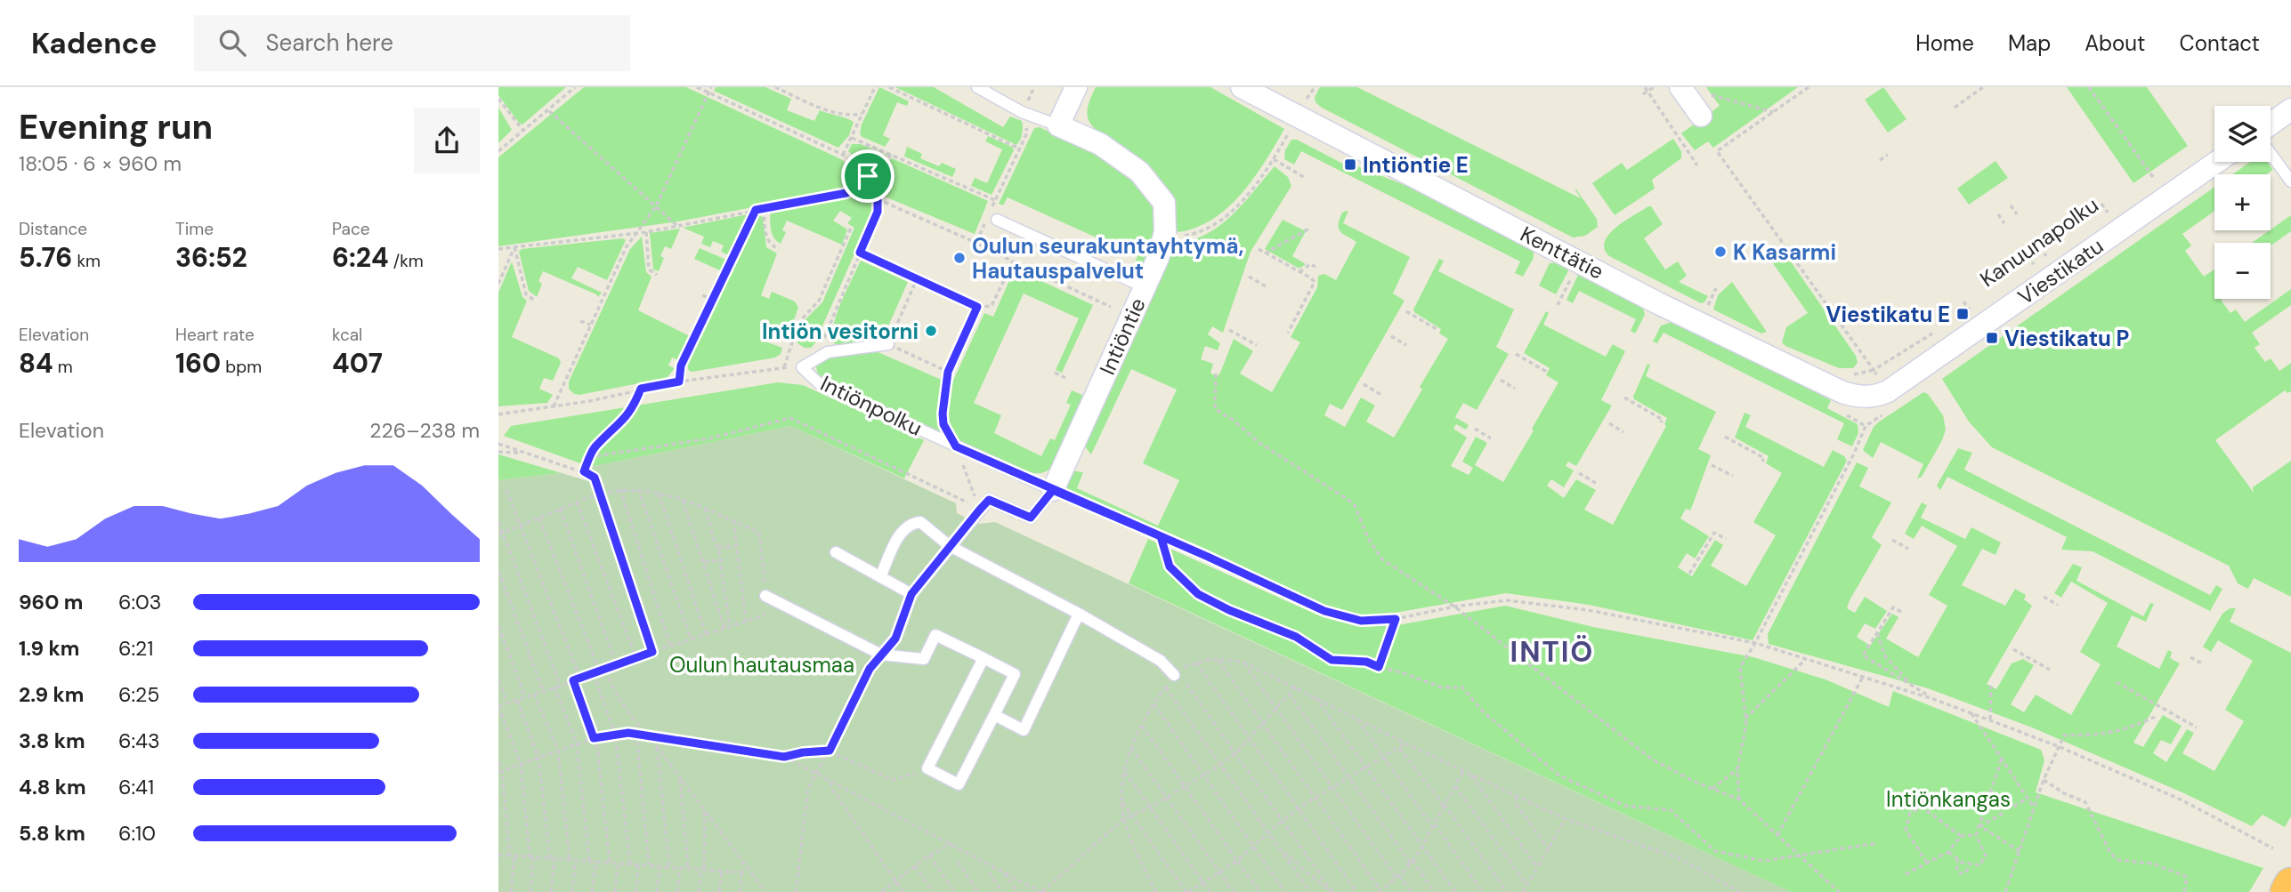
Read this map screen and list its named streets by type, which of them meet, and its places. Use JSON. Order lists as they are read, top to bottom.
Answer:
{
  "streets": {
    "street": ["Kenttätie", "Viestikatu", "Intiöntie"],
    "lane": ["Intiönpolku"],
    "path": ["Kanuunapolku"]
  },
  "crossings": [
    ["Kenttätie", "Viestikatu"],
    ["Intiöntie", "Intiönpolku"]
  ],
  "districts": ["INTIÖ"],
  "parks": ["Oulun hautausmaa", "Intiönkangas"],
  "places": {
    "transit": ["Intiöntie E", "Viestikatu E", "Viestikatu P"],
    "other": ["K Kasarmi", "Oulun seurakuntayhtymä, Hautauspalvelut", "Intiön vesitorni"]
  },
  "page": {
    "header": "Kadence",
    "search": "Search here",
    "nav": [
      "Home",
      "Map",
      "About",
      "Contact"
    ],
    "heading": ["Evening run", "18:05 · 6 × 960 m"],
    "map_buttons": ["+", "−"],
    "stats": [
      ["Distance", "5.76 km"],
      ["Time", "36:52"],
      ["Pace", "6:24 /km"],
      ["Elevation", "84 m"],
      ["Heart rate", "160 bpm"],
      ["kcal", "407"]
    ],
    "chart": ["Elevation", "226–238 m"],
    "list": [
      {
        "name": "960 m",
        "note": "6:03"
      },
      {
        "name": "1.9 km",
        "note": "6:21"
      },
      {
        "name": "2.9 km",
        "note": "6:25"
      },
      {
        "name": "3.8 km",
        "note": "6:43"
      },
      {
        "name": "4.8 km",
        "note": "6:41"
      },
      {
        "name": "5.8 km",
        "note": "6:10"
      }
    ]
  }
}
